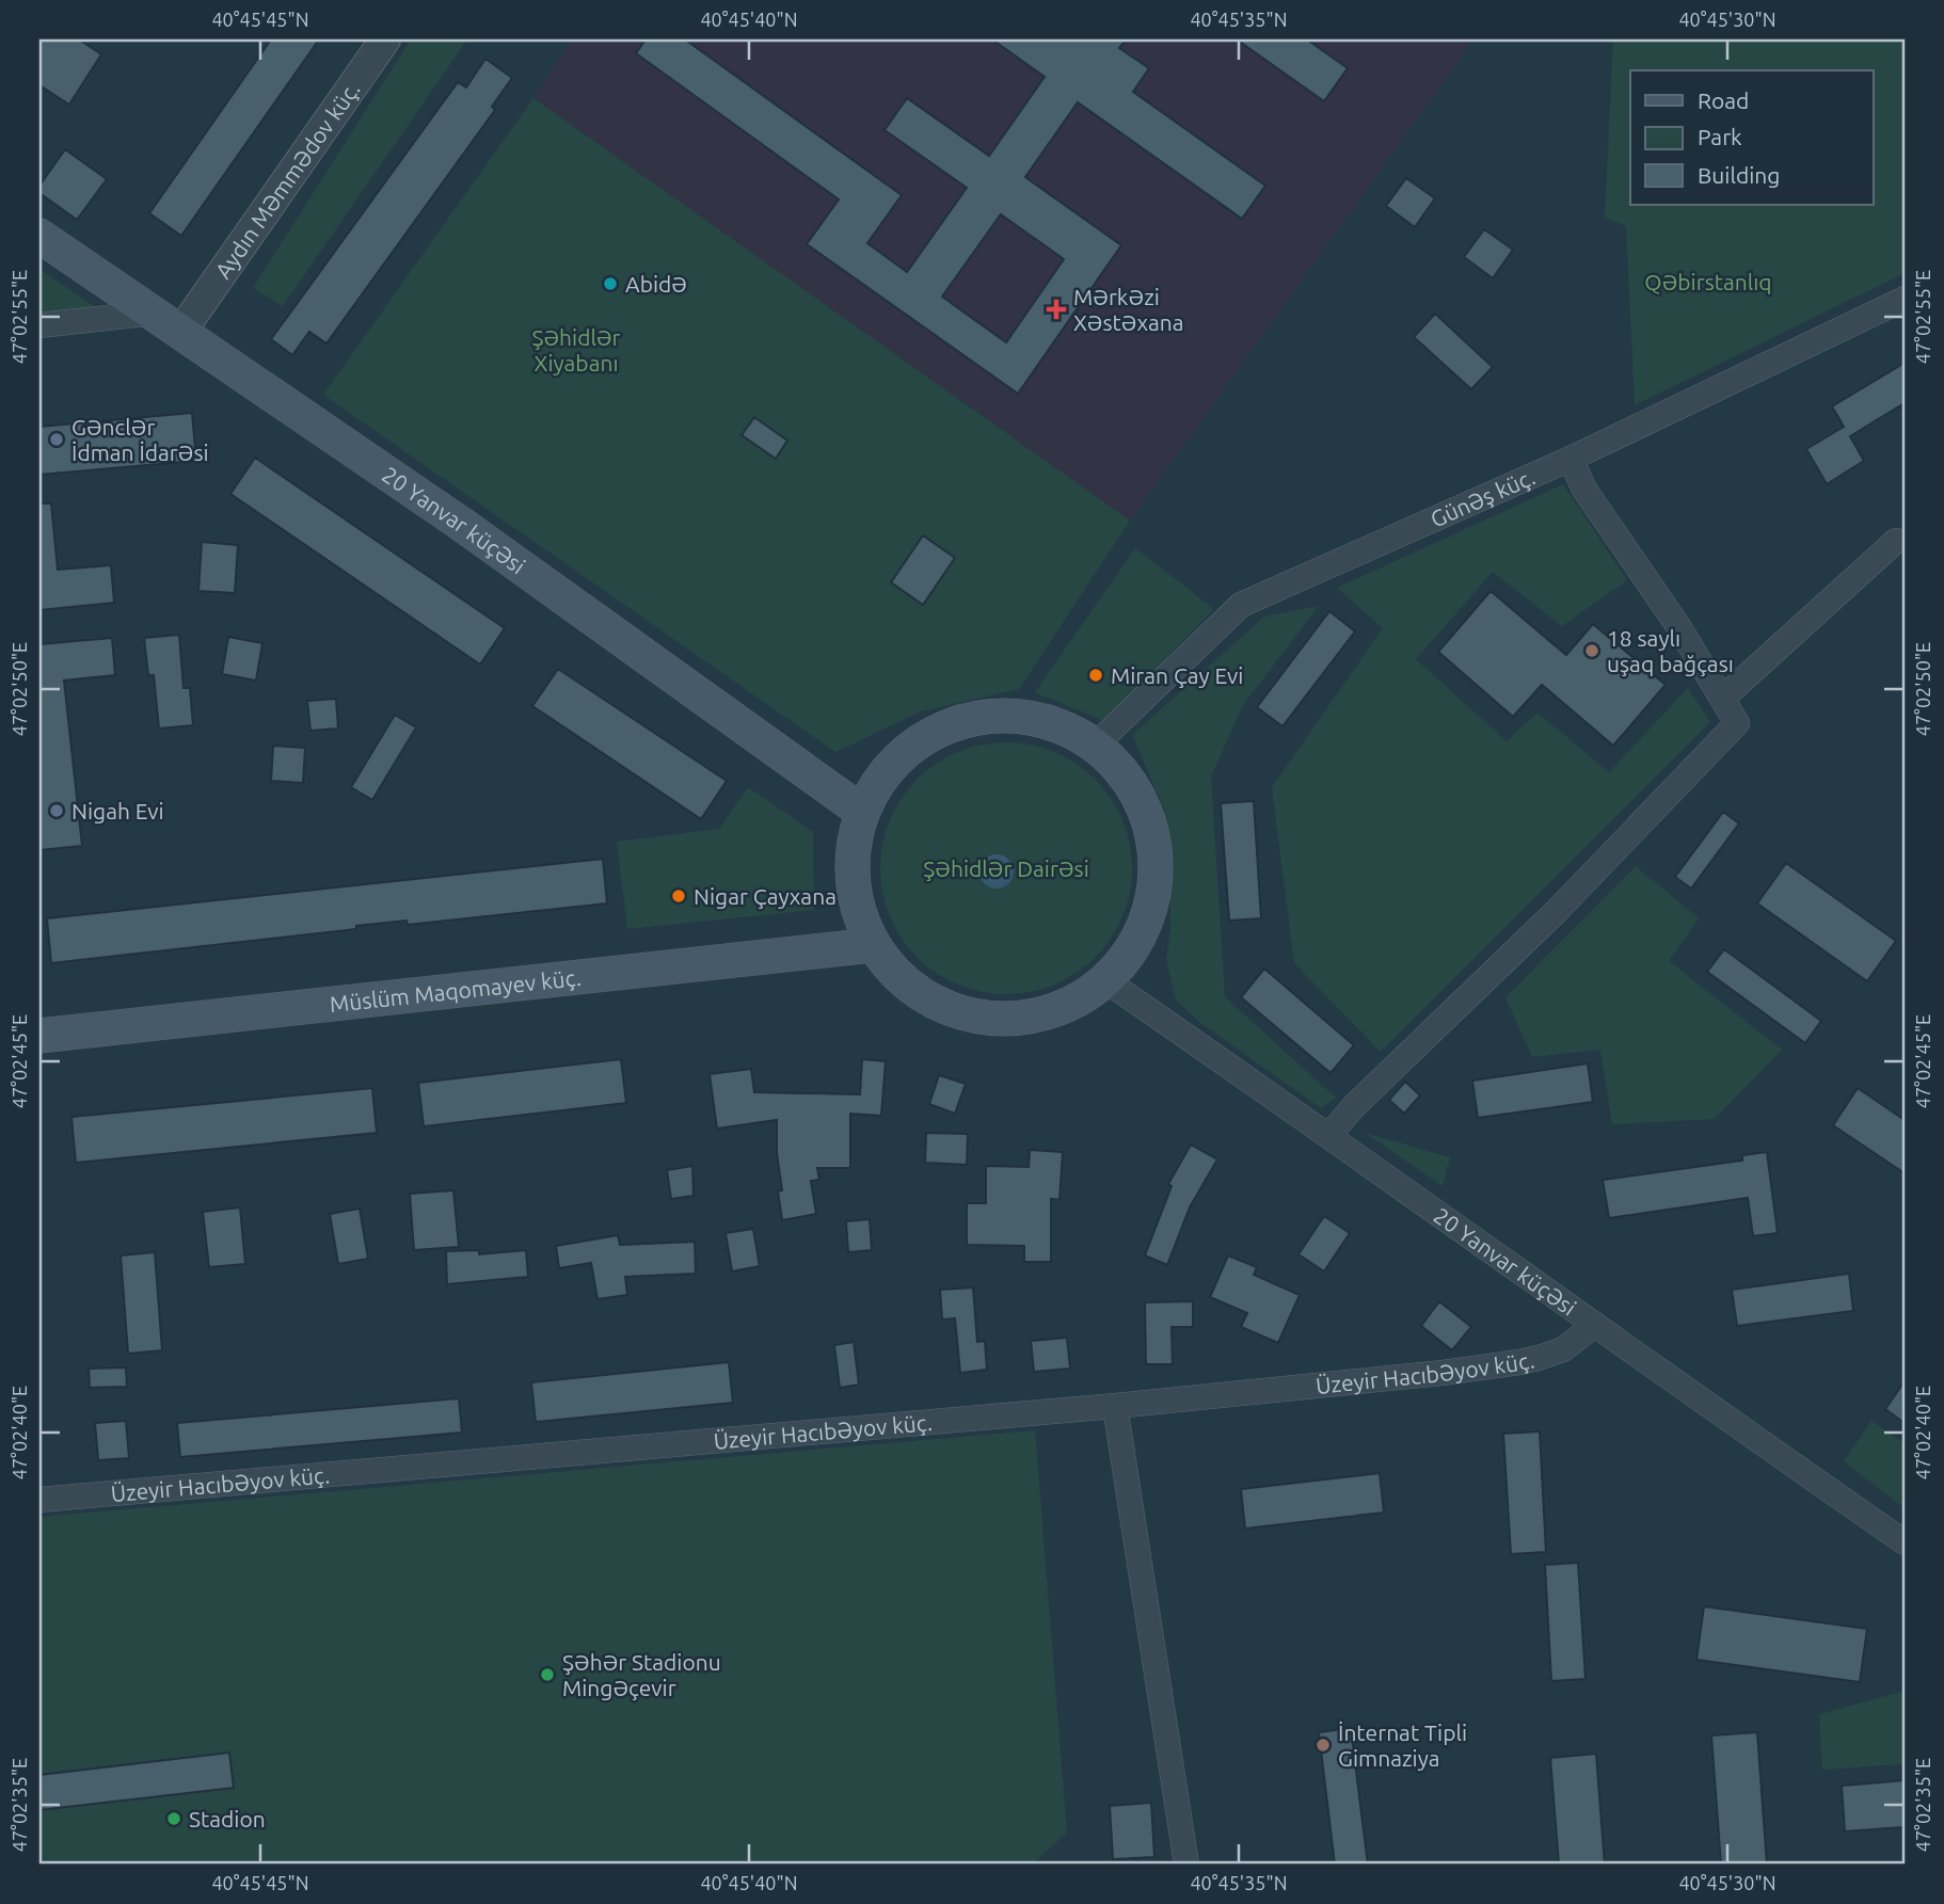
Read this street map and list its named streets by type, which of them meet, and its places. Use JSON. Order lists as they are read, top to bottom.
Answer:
{
  "streets": {
    "main road": ["20 Yanvar küçəsi", "Müslüm Maqomayev küç."],
    "street": ["Aydın Məmmədov küç.", "Günəş küç.", "Üzeyir Hacıbəyov küç."]
  },
  "crossings": [
    ["20 Yanvar küçəsi", "Üzeyir Hacıbəyov küç."]
  ],
  "parks": ["Qəbirstanlıq", "Şəhidlər Xiyabanı", "Şəhidlər Dairəsi"],
  "places": {
    "other": [
      "Abidə",
      "Gənclər İdman İdarəsi",
      "18 saylı uşaq bağçası",
      "Miran Çay Evi",
      "Nigah Evi",
      "Nigar Çayxana",
      "Şəhər Stadionu Mingəçevir",
      "İnternat Tipli Gimnaziya",
      "Stadion"
    ],
    "health": ["Mərkəzi Xəstəxana"]
  },
  "legend": ["Road", "Park", "Building"],
  "coordinates": [
    "40°45'45\"N",
    "40°45'40\"N",
    "40°45'35\"N",
    "40°45'30\"N",
    "47°02'55\"E",
    "47°02'50\"E",
    "47°02'45\"E",
    "47°02'40\"E",
    "47°02'35\"E"
  ]
}
